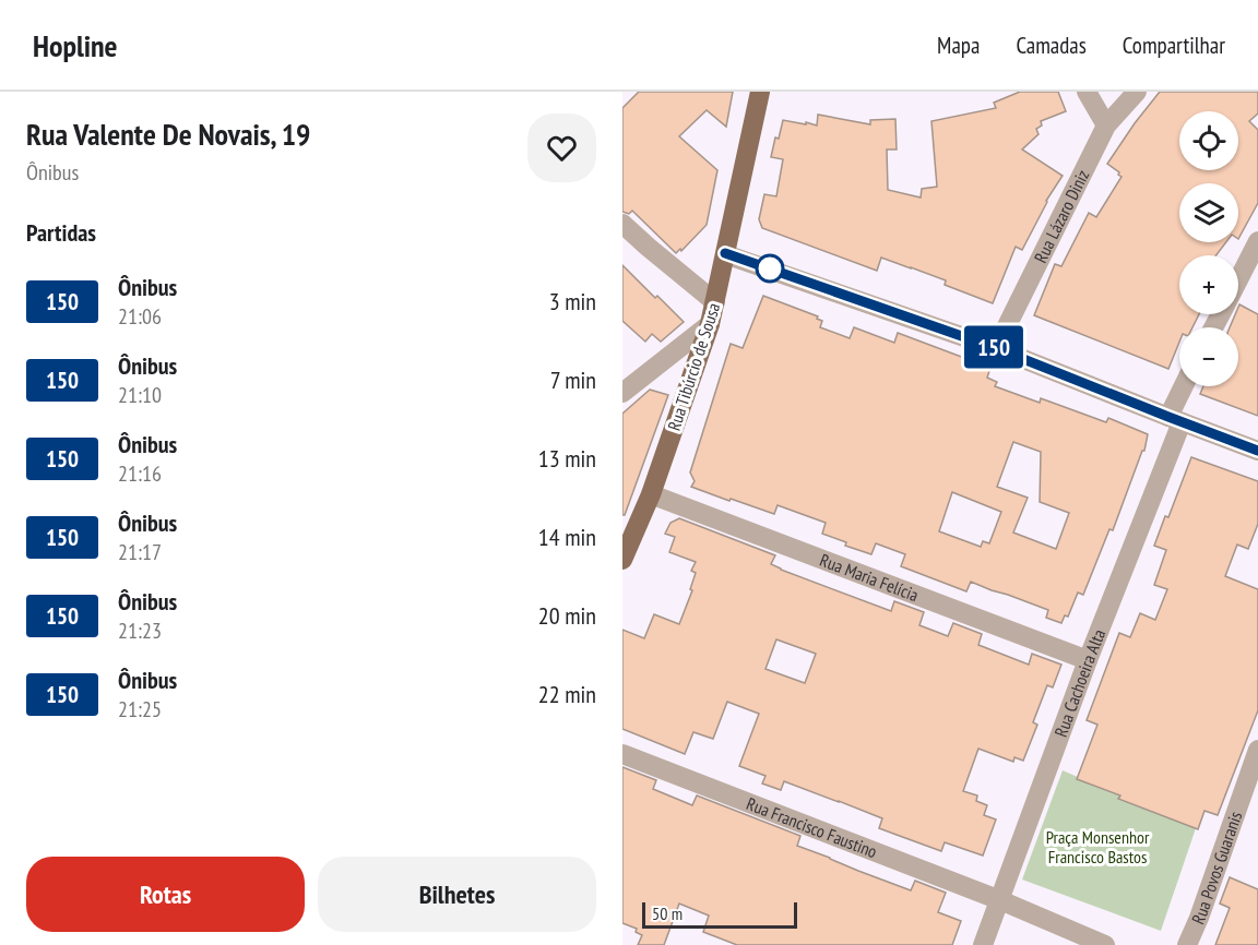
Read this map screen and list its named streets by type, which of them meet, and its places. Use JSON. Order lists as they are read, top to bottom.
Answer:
{
  "streets": {
    "main road": ["Rua Tibúrcio de Sousa"],
    "street": [
      "Rua Lázaro Diniz",
      "Rua Maria Felícia",
      "Rua Cachoeira Alta",
      "Rua Francisco Faustino",
      "Rua Povos Guaranis"
    ]
  },
  "crossings": [
    ["Rua Tibúrcio de Sousa", "Rua Maria Felícia"],
    ["Rua Maria Felícia", "Rua Cachoeira Alta"],
    ["Rua Cachoeira Alta", "Rua Francisco Faustino"]
  ],
  "parks": ["Praça Monsenhor Francisco Bastos"],
  "lines": ["bus line 150"],
  "scale_bar": "50 m",
  "page": {
    "header": "Hopline",
    "nav": ["Mapa", "Camadas", "Compartilhar"],
    "heading": [
      ["Rua Valente De Novais, 19", "Ônibus"],
      "Partidas"
    ],
    "on_map": "150",
    "map_buttons": ["+", "−"],
    "list": [
      {
        "mark": "150",
        "name": "Ônibus",
        "note": "21:06",
        "value": "3 min"
      },
      {
        "mark": "150",
        "name": "Ônibus",
        "note": "21:10",
        "value": "7 min"
      },
      {
        "mark": "150",
        "name": "Ônibus",
        "note": "21:16",
        "value": "13 min"
      },
      {
        "mark": "150",
        "name": "Ônibus",
        "note": "21:17",
        "value": "14 min"
      },
      {
        "mark": "150",
        "name": "Ônibus",
        "note": "21:23",
        "value": "20 min"
      },
      {
        "mark": "150",
        "name": "Ônibus",
        "note": "21:25",
        "value": "22 min"
      }
    ],
    "buttons": ["Rotas", "Bilhetes"],
    "scale": "50 m"
  }
}
